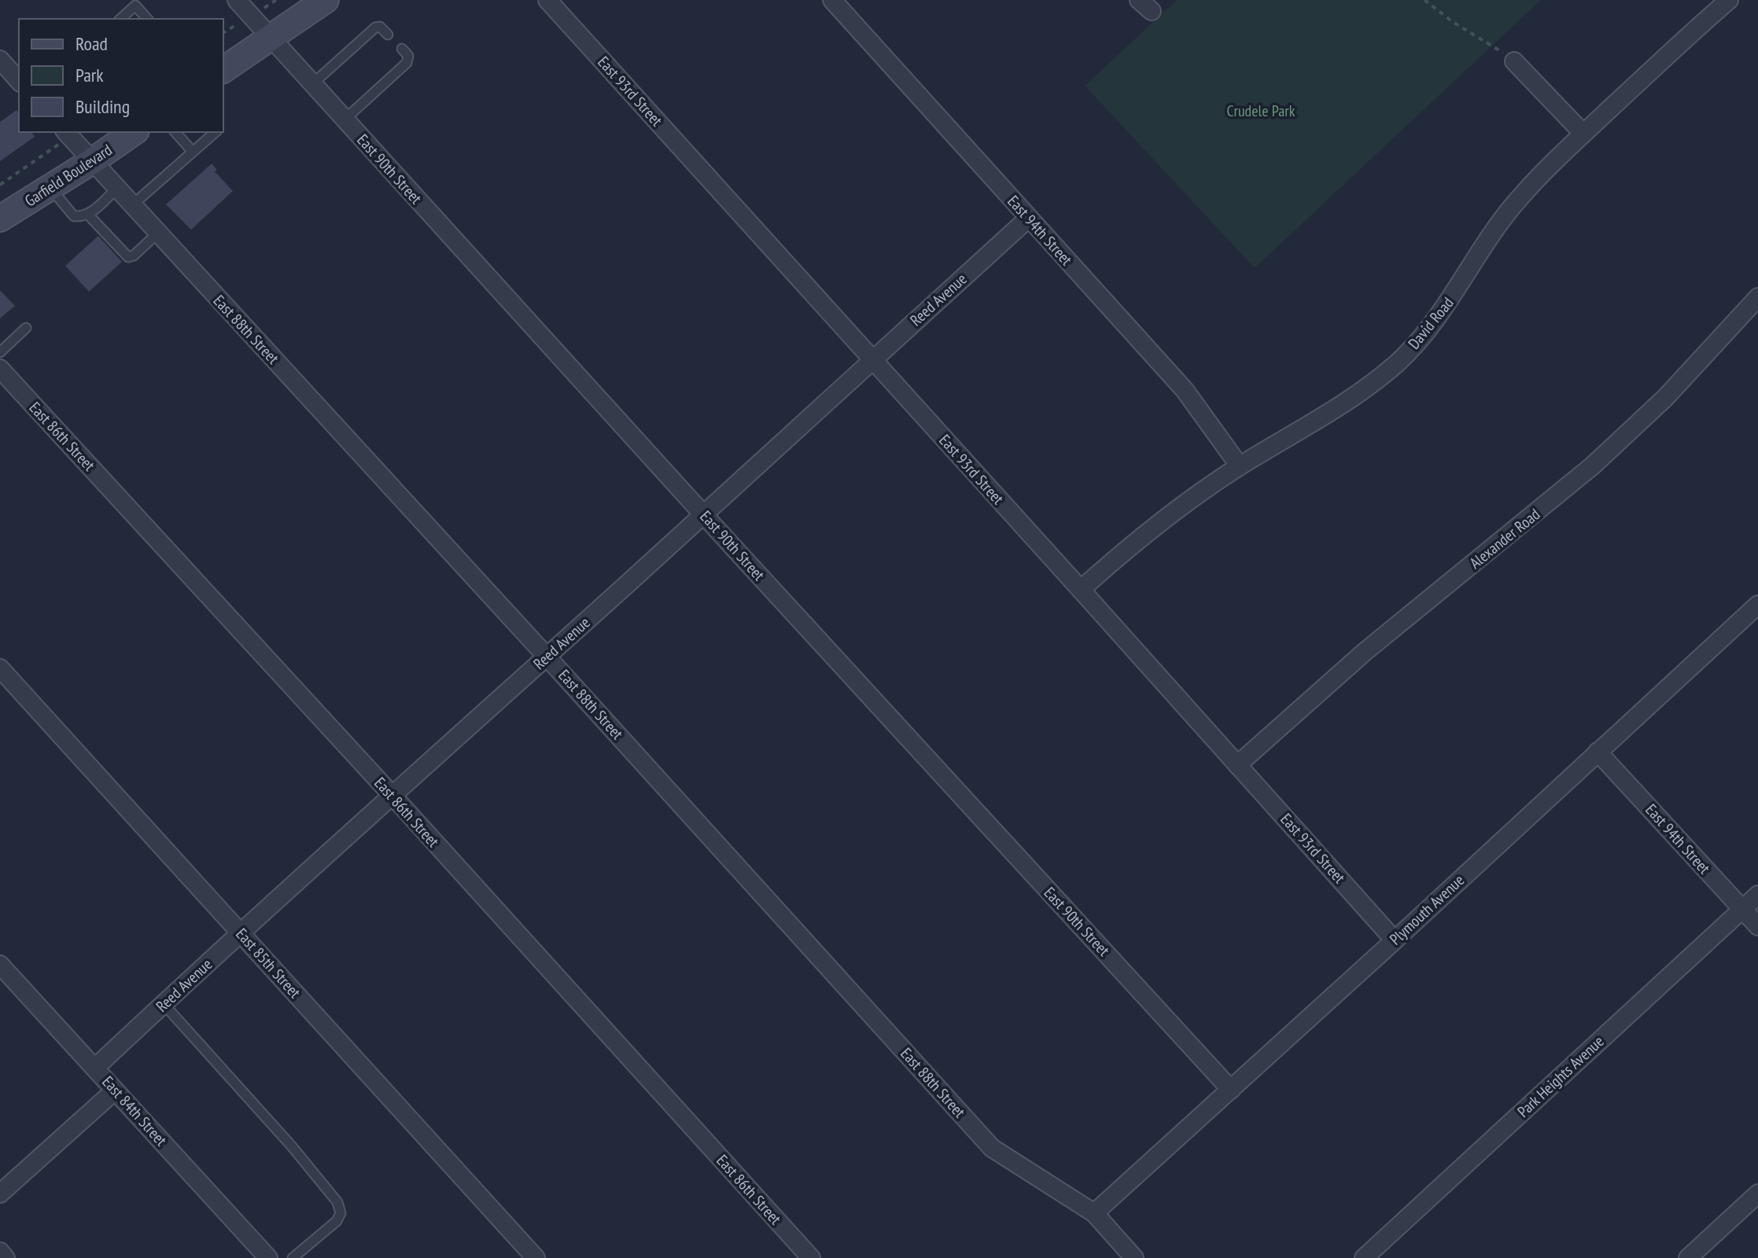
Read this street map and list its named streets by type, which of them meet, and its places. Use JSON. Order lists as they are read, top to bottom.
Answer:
{
  "streets": {
    "street": [
      "East 93rd Street",
      "East 90th Street",
      "Garfield Boulevard",
      "East 94th Street",
      "Reed Avenue",
      "David Road",
      "East 88th Street",
      "East 86th Street",
      "Alexander Road",
      "Plymouth Avenue",
      "East 85th Street",
      "Park Heights Avenue",
      "East 84th Street"
    ]
  },
  "crossings": [
    ["East 93rd Street", "Reed Avenue"],
    ["East 93rd Street", "David Road"],
    ["East 93rd Street", "Alexander Road"],
    ["East 93rd Street", "Plymouth Avenue"],
    ["East 90th Street", "Reed Avenue"],
    ["East 90th Street", "Plymouth Avenue"],
    ["Garfield Boulevard", "East 88th Street"],
    ["East 94th Street", "Reed Avenue"],
    ["East 94th Street", "David Road"],
    ["East 94th Street", "Plymouth Avenue"],
    ["East 94th Street", "Park Heights Avenue"],
    ["Reed Avenue", "East 88th Street"],
    ["Reed Avenue", "East 86th Street"],
    ["Reed Avenue", "East 85th Street"],
    ["Reed Avenue", "East 84th Street"],
    ["East 88th Street", "Plymouth Avenue"]
  ],
  "parks": ["Crudele Park"],
  "legend": ["Road", "Park", "Building"]
}
